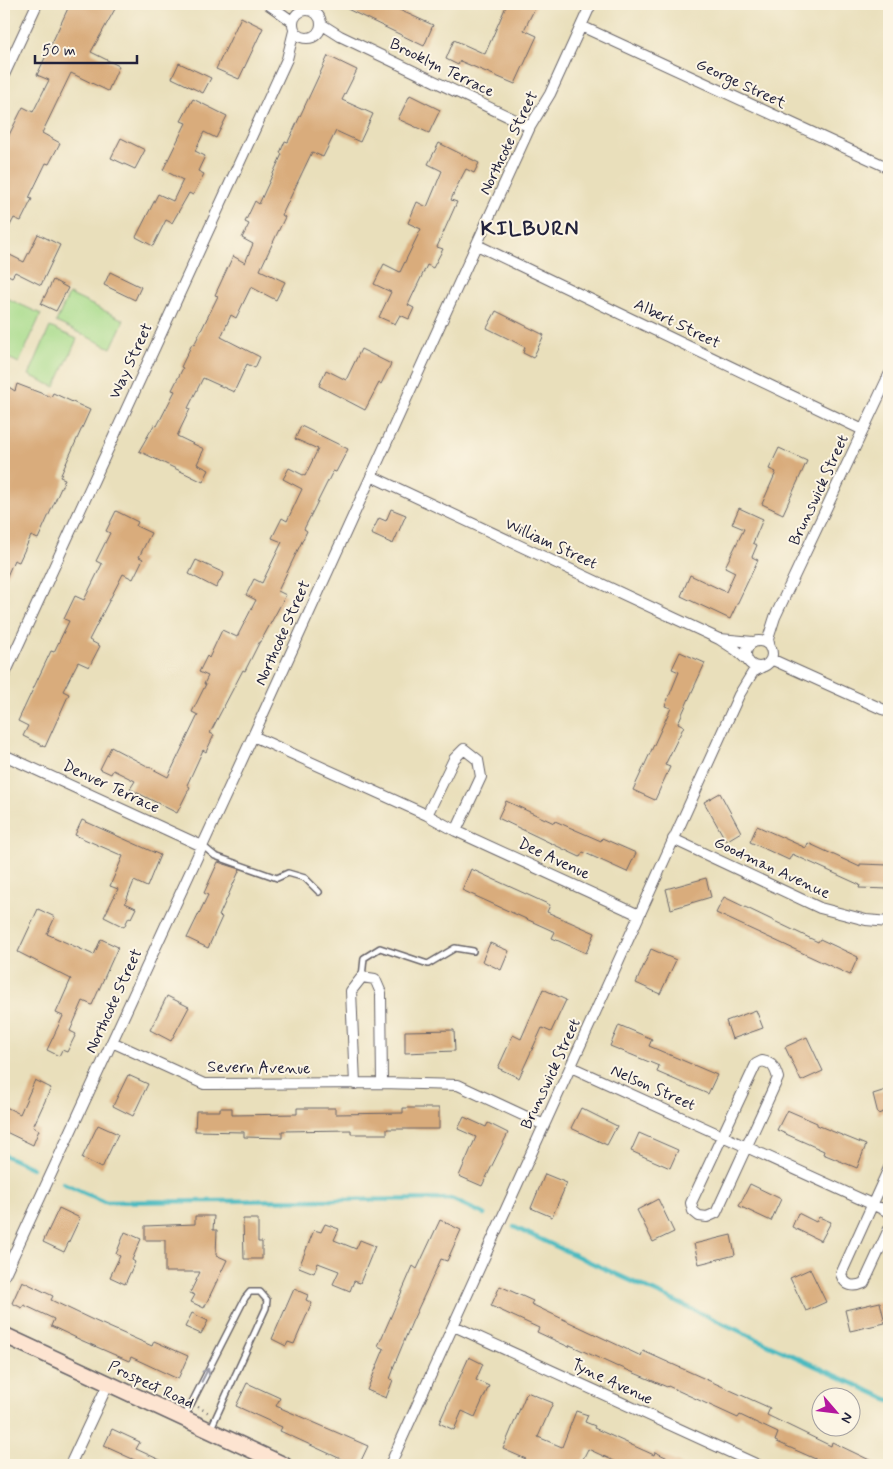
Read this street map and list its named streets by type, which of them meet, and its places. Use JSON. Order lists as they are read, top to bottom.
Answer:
{
  "streets": {
    "main road": ["Prospect Road"],
    "street": [
      "Brooklyn Terrace",
      "George Street",
      "Northcote Street",
      "Albert Street",
      "Way Street",
      "Brunswick Street",
      "William Street",
      "Denver Terrace",
      "Dee Avenue",
      "Goodman Avenue",
      "Severn Avenue",
      "Nelson Street",
      "Tyne Avenue"
    ]
  },
  "crossings": [
    ["Brooklyn Terrace", "Northcote Street"],
    ["Brooklyn Terrace", "Way Street"],
    ["George Street", "Northcote Street"],
    ["Northcote Street", "Albert Street"],
    ["Northcote Street", "William Street"],
    ["Northcote Street", "Denver Terrace"],
    ["Northcote Street", "Dee Avenue"],
    ["Northcote Street", "Severn Avenue"],
    ["Albert Street", "Brunswick Street"],
    ["Brunswick Street", "William Street"],
    ["Brunswick Street", "Dee Avenue"],
    ["Brunswick Street", "Goodman Avenue"],
    ["Brunswick Street", "Severn Avenue"],
    ["Brunswick Street", "Nelson Street"],
    ["Brunswick Street", "Tyne Avenue"]
  ],
  "districts": ["KILBURN"],
  "scale_bar": "50 m",
  "north": "bottom right"
}
